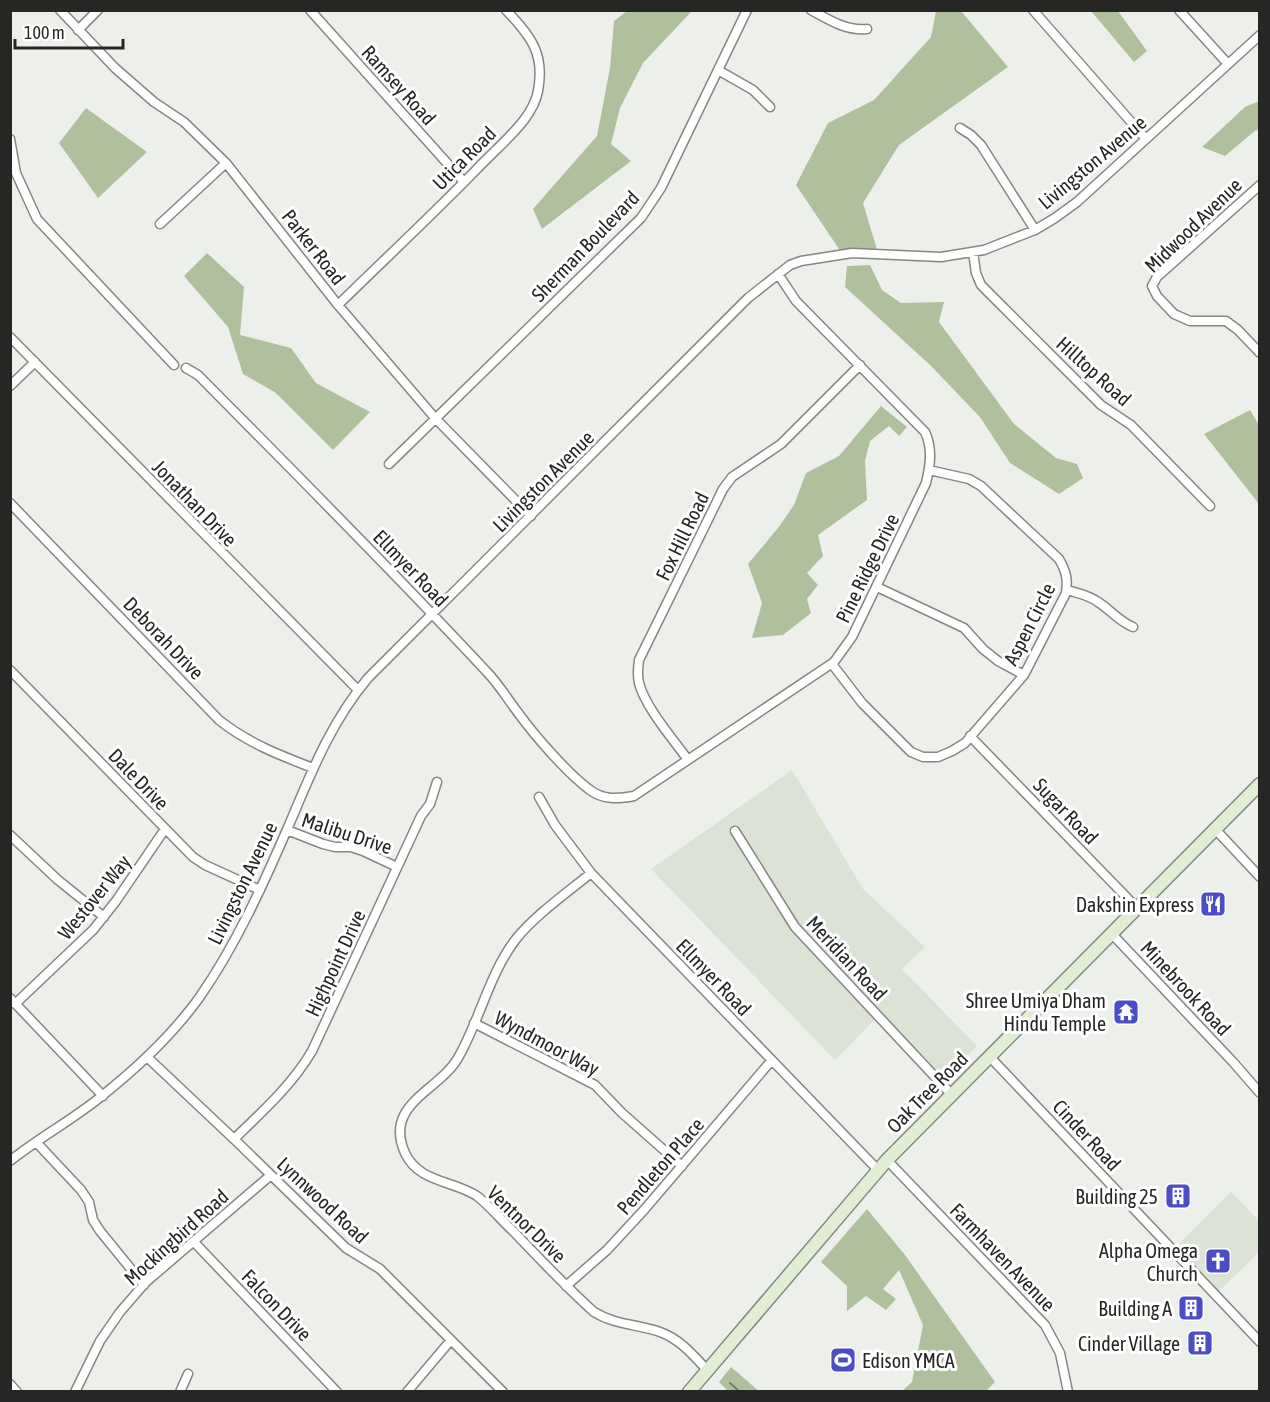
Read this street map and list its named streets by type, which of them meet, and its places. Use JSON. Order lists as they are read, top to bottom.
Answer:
{
  "streets": {
    "main road": ["Oak Tree Road"],
    "street": [
      "Ramsey Road",
      "Utica Road",
      "Livingston Avenue",
      "Midwood Avenue",
      "Sherman Boulevard",
      "Parker Road",
      "Hilltop Road",
      "Jonathan Drive",
      "Fox Hill Road",
      "Ellmyer Road",
      "Pine Ridge Drive",
      "Aspen Circle",
      "Deborah Drive",
      "Dale Drive",
      "Sugar Road",
      "Malibu Drive",
      "Westover Way",
      "Meridian Road",
      "Highpoint Drive",
      "Minebrook Road",
      "Wyndmoor Way",
      "Cinder Road",
      "Pendleton Place",
      "Lynnwood Road",
      "Ventnor Drive",
      "Mockingbird Road",
      "Farmhaven Avenue",
      "Falcon Drive"
    ]
  },
  "crossings": [
    ["Ramsey Road", "Utica Road"],
    ["Utica Road", "Parker Road"],
    ["Livingston Avenue", "Parker Road"],
    ["Livingston Avenue", "Hilltop Road"],
    ["Livingston Avenue", "Jonathan Drive"],
    ["Livingston Avenue", "Ellmyer Road"],
    ["Livingston Avenue", "Pine Ridge Drive"],
    ["Livingston Avenue", "Deborah Drive"],
    ["Livingston Avenue", "Dale Drive"],
    ["Livingston Avenue", "Malibu Drive"],
    ["Livingston Avenue", "Lynnwood Road"],
    ["Sherman Boulevard", "Parker Road"],
    ["Fox Hill Road", "Pine Ridge Drive"],
    ["Ellmyer Road", "Pine Ridge Drive"],
    ["Ellmyer Road", "Oak Tree Road"],
    ["Ellmyer Road", "Pendleton Place"],
    ["Ellmyer Road", "Ventnor Drive"],
    ["Pine Ridge Drive", "Aspen Circle"],
    ["Aspen Circle", "Sugar Road"],
    ["Dale Drive", "Westover Way"],
    ["Sugar Road", "Oak Tree Road"],
    ["Malibu Drive", "Highpoint Drive"],
    ["Meridian Road", "Oak Tree Road"],
    ["Highpoint Drive", "Lynnwood Road"],
    ["Minebrook Road", "Oak Tree Road"],
    ["Wyndmoor Way", "Pendleton Place"],
    ["Wyndmoor Way", "Ventnor Drive"],
    ["Oak Tree Road", "Cinder Road"],
    ["Oak Tree Road", "Ventnor Drive"],
    ["Oak Tree Road", "Farmhaven Avenue"],
    ["Pendleton Place", "Ventnor Drive"],
    ["Lynnwood Road", "Mockingbird Road"],
    ["Mockingbird Road", "Falcon Drive"]
  ],
  "places": {
    "restaurant": ["Dakshin Express"],
    "temple": ["Shree Umiya Dham Hindu Temple"],
    "building": ["Building 25", "Building A", "Cinder Village"],
    "church": ["Alpha Omega Church"],
    "sports": ["Edison YMCA"]
  },
  "scale_bar": "100 m"
}
